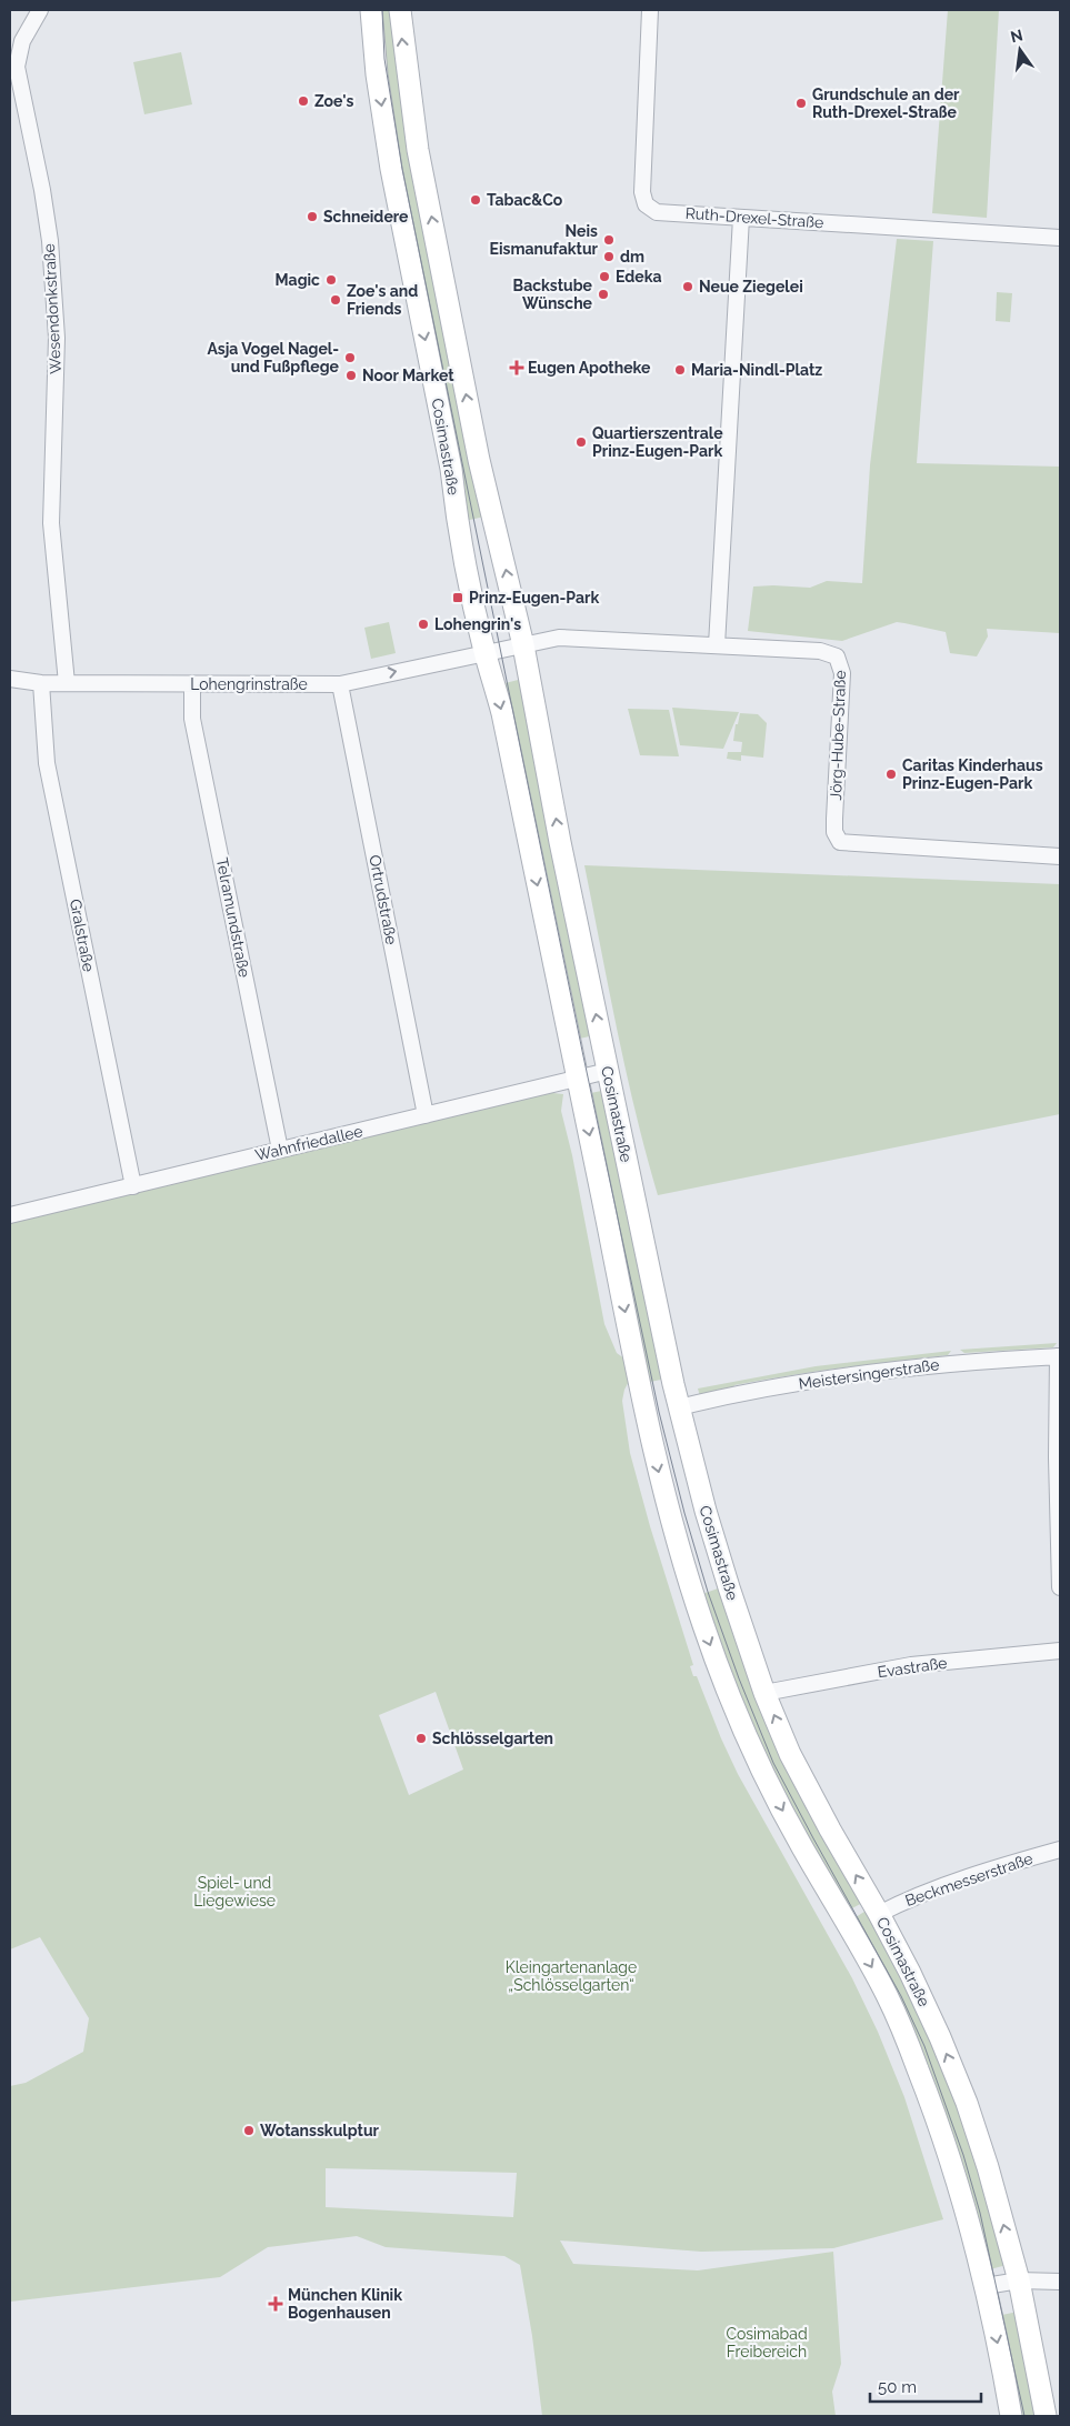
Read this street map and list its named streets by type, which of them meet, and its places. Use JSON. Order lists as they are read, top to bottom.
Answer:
{
  "streets": {
    "main road": ["Cosimastraße"],
    "street": [
      "Ruth-Drexel-Straße",
      "Wesendonkstraße",
      "Lohengrinstraße",
      "Jörg-Hube-Straße",
      "Ortrudstraße",
      "Telramundstraße",
      "Gralstraße",
      "Wahnfriedallee",
      "Meistersingerstraße",
      "Evastraße",
      "Beckmesserstraße"
    ]
  },
  "crossings": [
    ["Wesendonkstraße", "Lohengrinstraße"],
    ["Cosimastraße", "Lohengrinstraße"],
    ["Cosimastraße", "Jörg-Hube-Straße"],
    ["Cosimastraße", "Wahnfriedallee"],
    ["Cosimastraße", "Meistersingerstraße"],
    ["Cosimastraße", "Evastraße"],
    ["Cosimastraße", "Beckmesserstraße"],
    ["Lohengrinstraße", "Ortrudstraße"],
    ["Lohengrinstraße", "Telramundstraße"],
    ["Lohengrinstraße", "Gralstraße"],
    ["Ortrudstraße", "Wahnfriedallee"],
    ["Telramundstraße", "Wahnfriedallee"],
    ["Gralstraße", "Wahnfriedallee"]
  ],
  "parks": ["Spiel- und Liegewiese", "Kleingartenanlage „Schlösselgarten“", "Cosimabad Freibereich"],
  "places": {
    "other": [
      "Zoe's",
      "Grundschule an der Ruth-Drexel-Straße",
      "Tabac&Co",
      "Schneidere",
      "Neis Eismanufaktur",
      "dm",
      "Edeka",
      "Magic",
      "Neue Ziegelei",
      "Backstube Wünsche",
      "Zoe's and Friends",
      "Asja Vogel Nagel- und Fußpflege",
      "Maria-Nindl-Platz",
      "Noor Market",
      "Quartierszentrale Prinz-Eugen-Park",
      "Lohengrin's",
      "Caritas Kinderhaus Prinz-Eugen-Park",
      "Schlösselgarten",
      "Wotansskulptur"
    ],
    "health": ["Eugen Apotheke", "München Klinik Bogenhausen"],
    "transit": ["Prinz-Eugen-Park"]
  },
  "scale_bar": "50 m",
  "north": "top"
}
